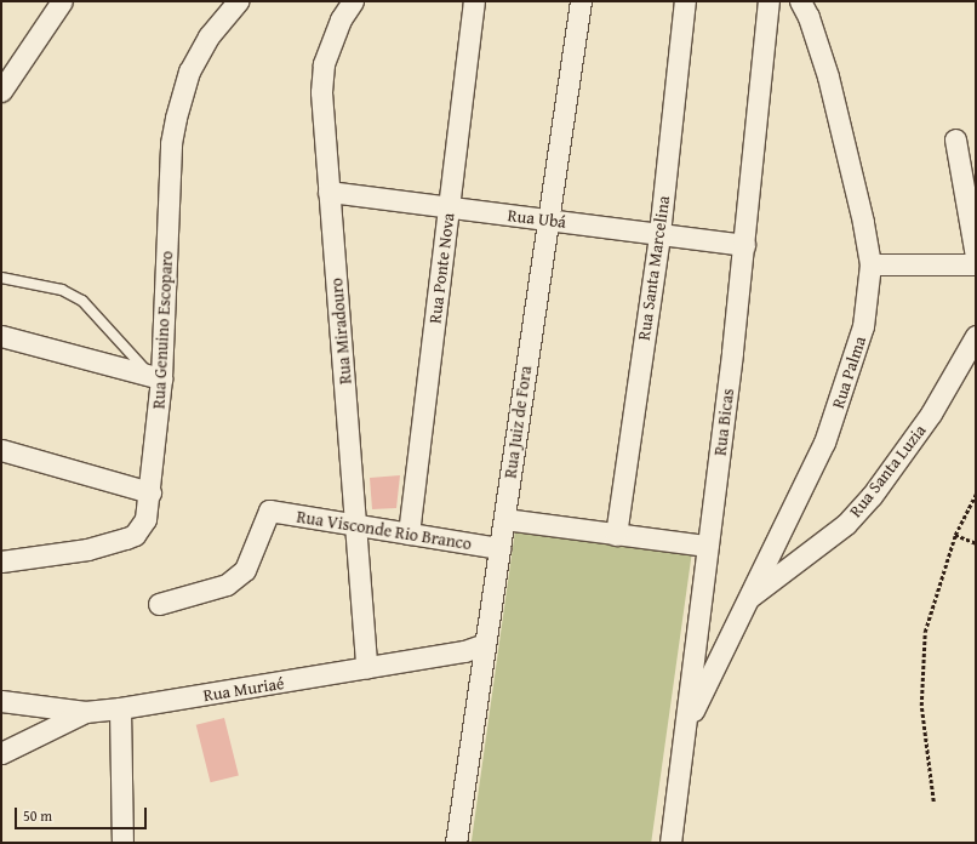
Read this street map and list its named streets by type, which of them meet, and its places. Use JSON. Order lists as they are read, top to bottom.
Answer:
{
  "streets": {
    "street": [
      "Rua Ubá",
      "Rua Ponte Nova",
      "Rua Santa Marcelina",
      "Rua Genuino Escoparo",
      "Rua Miradouro",
      "Rua Palma",
      "Rua Juiz de Fora",
      "Rua Bicas",
      "Rua Santa Luzia",
      "Rua Visconde Rio Branco",
      "Rua Muriaé"
    ]
  },
  "crossings": [
    ["Rua Ubá", "Rua Ponte Nova"],
    ["Rua Ubá", "Rua Santa Marcelina"],
    ["Rua Ubá", "Rua Miradouro"],
    ["Rua Ubá", "Rua Juiz de Fora"],
    ["Rua Ubá", "Rua Bicas"],
    ["Rua Ponte Nova", "Rua Visconde Rio Branco"],
    ["Rua Miradouro", "Rua Visconde Rio Branco"],
    ["Rua Miradouro", "Rua Muriaé"],
    ["Rua Palma", "Rua Bicas"],
    ["Rua Palma", "Rua Santa Luzia"],
    ["Rua Juiz de Fora", "Rua Visconde Rio Branco"],
    ["Rua Juiz de Fora", "Rua Muriaé"]
  ],
  "scale_bar": "50 m"
}
